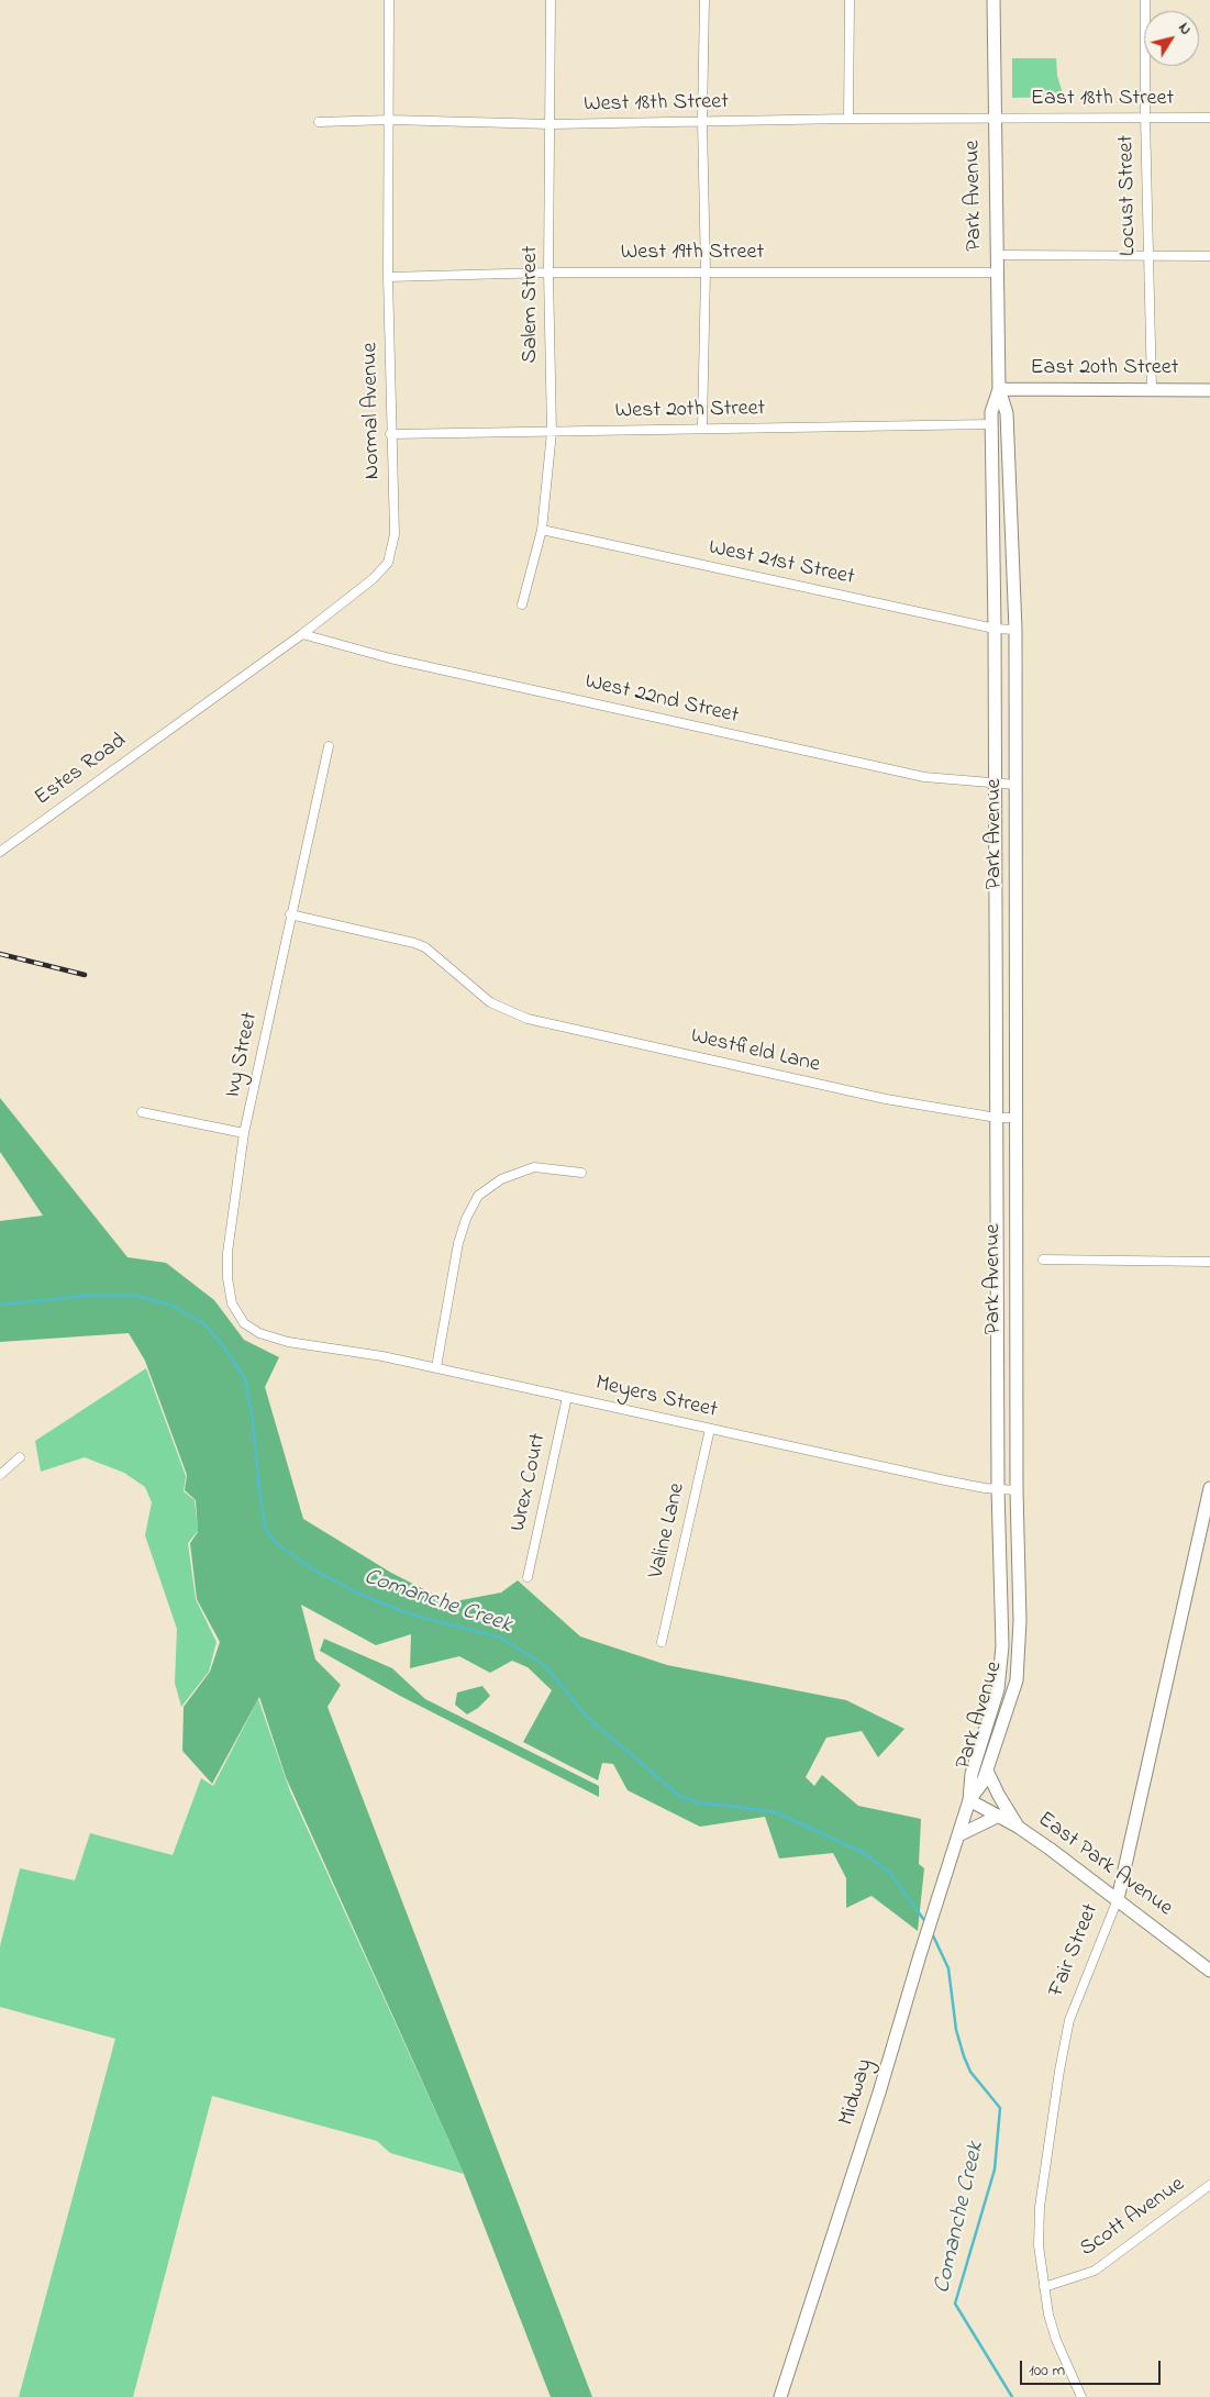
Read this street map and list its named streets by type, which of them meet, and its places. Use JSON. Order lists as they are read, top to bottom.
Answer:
{
  "streets": {
    "main road": [
      "Park Avenue",
      "East 20th Street",
      "East Park Avenue",
      "Fair Street",
      "Midway"
    ],
    "street": [
      "East 18th Street",
      "West 18th Street",
      "Locust Street",
      "West 19th Street",
      "Salem Street",
      "Normal Avenue",
      "West 20th Street",
      "West 21st Street",
      "West 22nd Street",
      "Estes Road",
      "Westfield Lane",
      "Ivy Street",
      "Meyers Street",
      "Wrex Court",
      "Valine Lane",
      "Scott Avenue"
    ]
  },
  "crossings": [
    ["East 18th Street", "West 18th Street"],
    ["East 18th Street", "Park Avenue"],
    ["East 18th Street", "Locust Street"],
    ["West 18th Street", "Park Avenue"],
    ["West 18th Street", "Salem Street"],
    ["West 18th Street", "Normal Avenue"],
    ["Park Avenue", "West 19th Street"],
    ["Park Avenue", "East 20th Street"],
    ["Park Avenue", "West 20th Street"],
    ["Park Avenue", "West 21st Street"],
    ["Park Avenue", "West 22nd Street"],
    ["Park Avenue", "Westfield Lane"],
    ["Park Avenue", "Meyers Street"],
    ["Park Avenue", "East Park Avenue"],
    ["Park Avenue", "Midway"],
    ["Locust Street", "East 20th Street"],
    ["West 19th Street", "Salem Street"],
    ["West 19th Street", "Normal Avenue"],
    ["Salem Street", "West 20th Street"],
    ["Salem Street", "West 21st Street"],
    ["Normal Avenue", "West 20th Street"],
    ["Normal Avenue", "West 22nd Street"],
    ["Normal Avenue", "Estes Road"],
    ["Westfield Lane", "Ivy Street"],
    ["Ivy Street", "Meyers Street"],
    ["Meyers Street", "Wrex Court"],
    ["Meyers Street", "Valine Lane"],
    ["East Park Avenue", "Fair Street"],
    ["East Park Avenue", "Midway"],
    ["Fair Street", "Scott Avenue"]
  ],
  "water": ["Comanche Creek"],
  "scale_bar": "100 m",
  "north": "top right"
}
